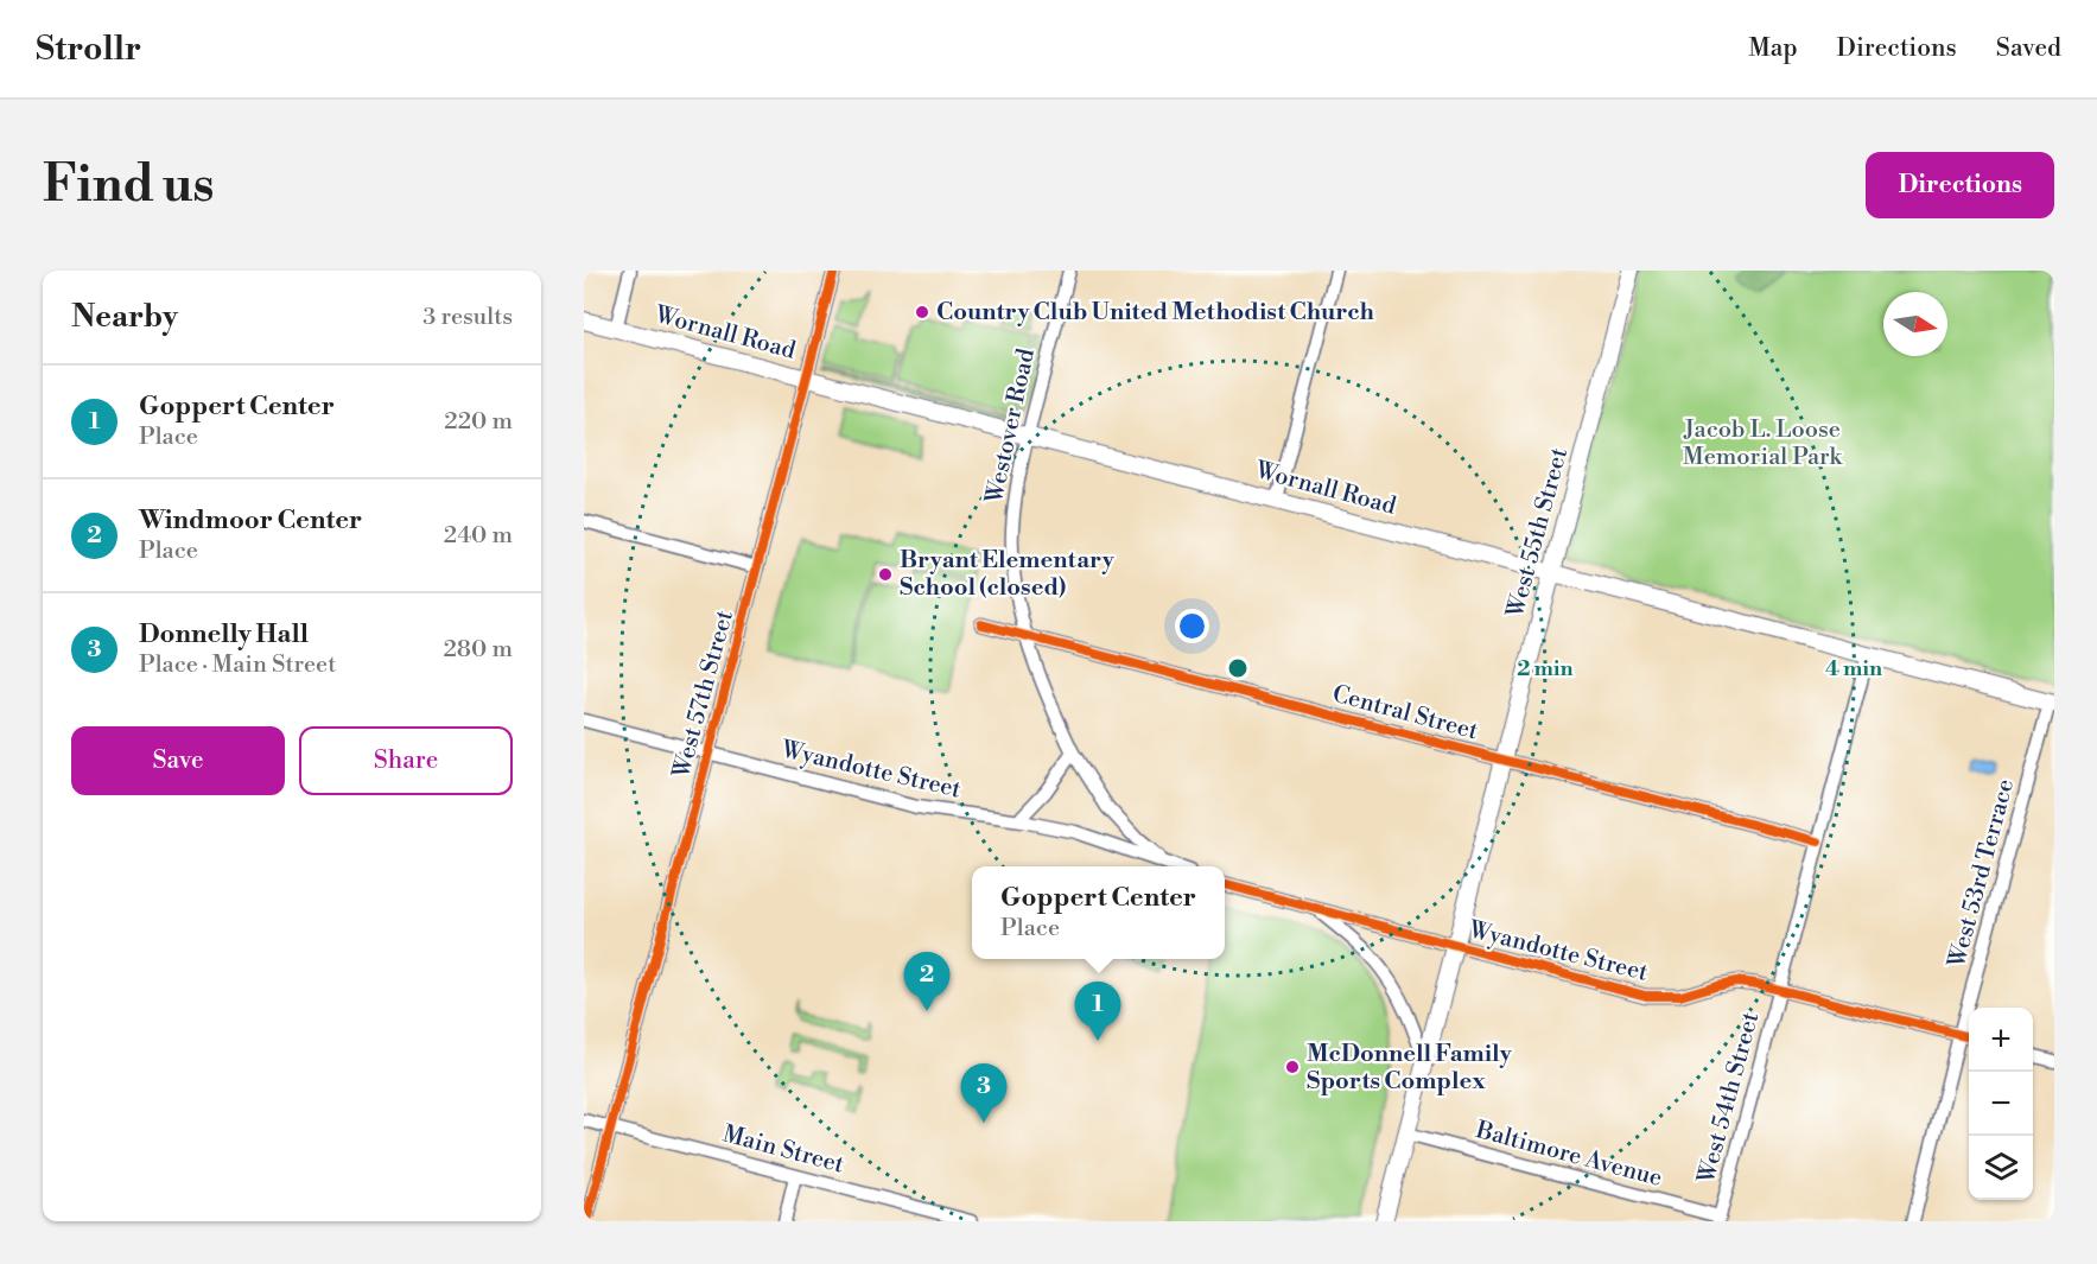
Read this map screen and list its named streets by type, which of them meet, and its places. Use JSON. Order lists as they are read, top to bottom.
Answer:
{
  "streets": {
    "main road": ["Wornall Road", "West 55th Street"],
    "street": [
      "Westover Road",
      "West 57th Street",
      "Central Street",
      "Wyandotte Street",
      "West 53rd Terrace",
      "West 54th Street",
      "Main Street",
      "Baltimore Avenue"
    ]
  },
  "crossings": [
    ["Wornall Road", "Westover Road"],
    ["Wornall Road", "West 55th Street"],
    ["Wornall Road", "West 57th Street"],
    ["Wornall Road", "West 53rd Terrace"],
    ["Wornall Road", "West 54th Street"],
    ["Westover Road", "Central Street"],
    ["Westover Road", "Wyandotte Street"],
    ["West 55th Street", "Central Street"],
    ["West 55th Street", "Wyandotte Street"],
    ["West 55th Street", "Baltimore Avenue"],
    ["West 57th Street", "Wyandotte Street"],
    ["West 57th Street", "Main Street"],
    ["Central Street", "West 54th Street"],
    ["Wyandotte Street", "West 53rd Terrace"],
    ["Wyandotte Street", "West 54th Street"],
    ["West 54th Street", "Baltimore Avenue"]
  ],
  "parks": ["Jacob L. Loose Memorial Park"],
  "places": ["Country Club United Methodist Church", "Bryant Elementary School (closed)", "McDonnell Family Sports Complex"],
  "north": "right",
  "page": {
    "header": "Strollr",
    "nav": ["Map", "Directions", "Saved"],
    "buttons": [
      "Directions",
      ["Save", "Share"]
    ],
    "title": "Find us",
    "heading": ["Nearby", "3 results"],
    "list": [
      {
        "mark": "1",
        "name": "Goppert Center",
        "note": "Place",
        "value": "220 m"
      },
      {
        "mark": "2",
        "name": "Windmoor Center",
        "note": "Place",
        "value": "240 m"
      },
      {
        "mark": "3",
        "name": "Donnelly Hall",
        "note": "Place · Main Street",
        "value": "280 m"
      }
    ],
    "popup": ["Goppert Center", "Place"],
    "pins": ["2", "1", "3"],
    "map_buttons": ["+", "−"]
  },
  "rings": ["2 min", "4 min"]
}
